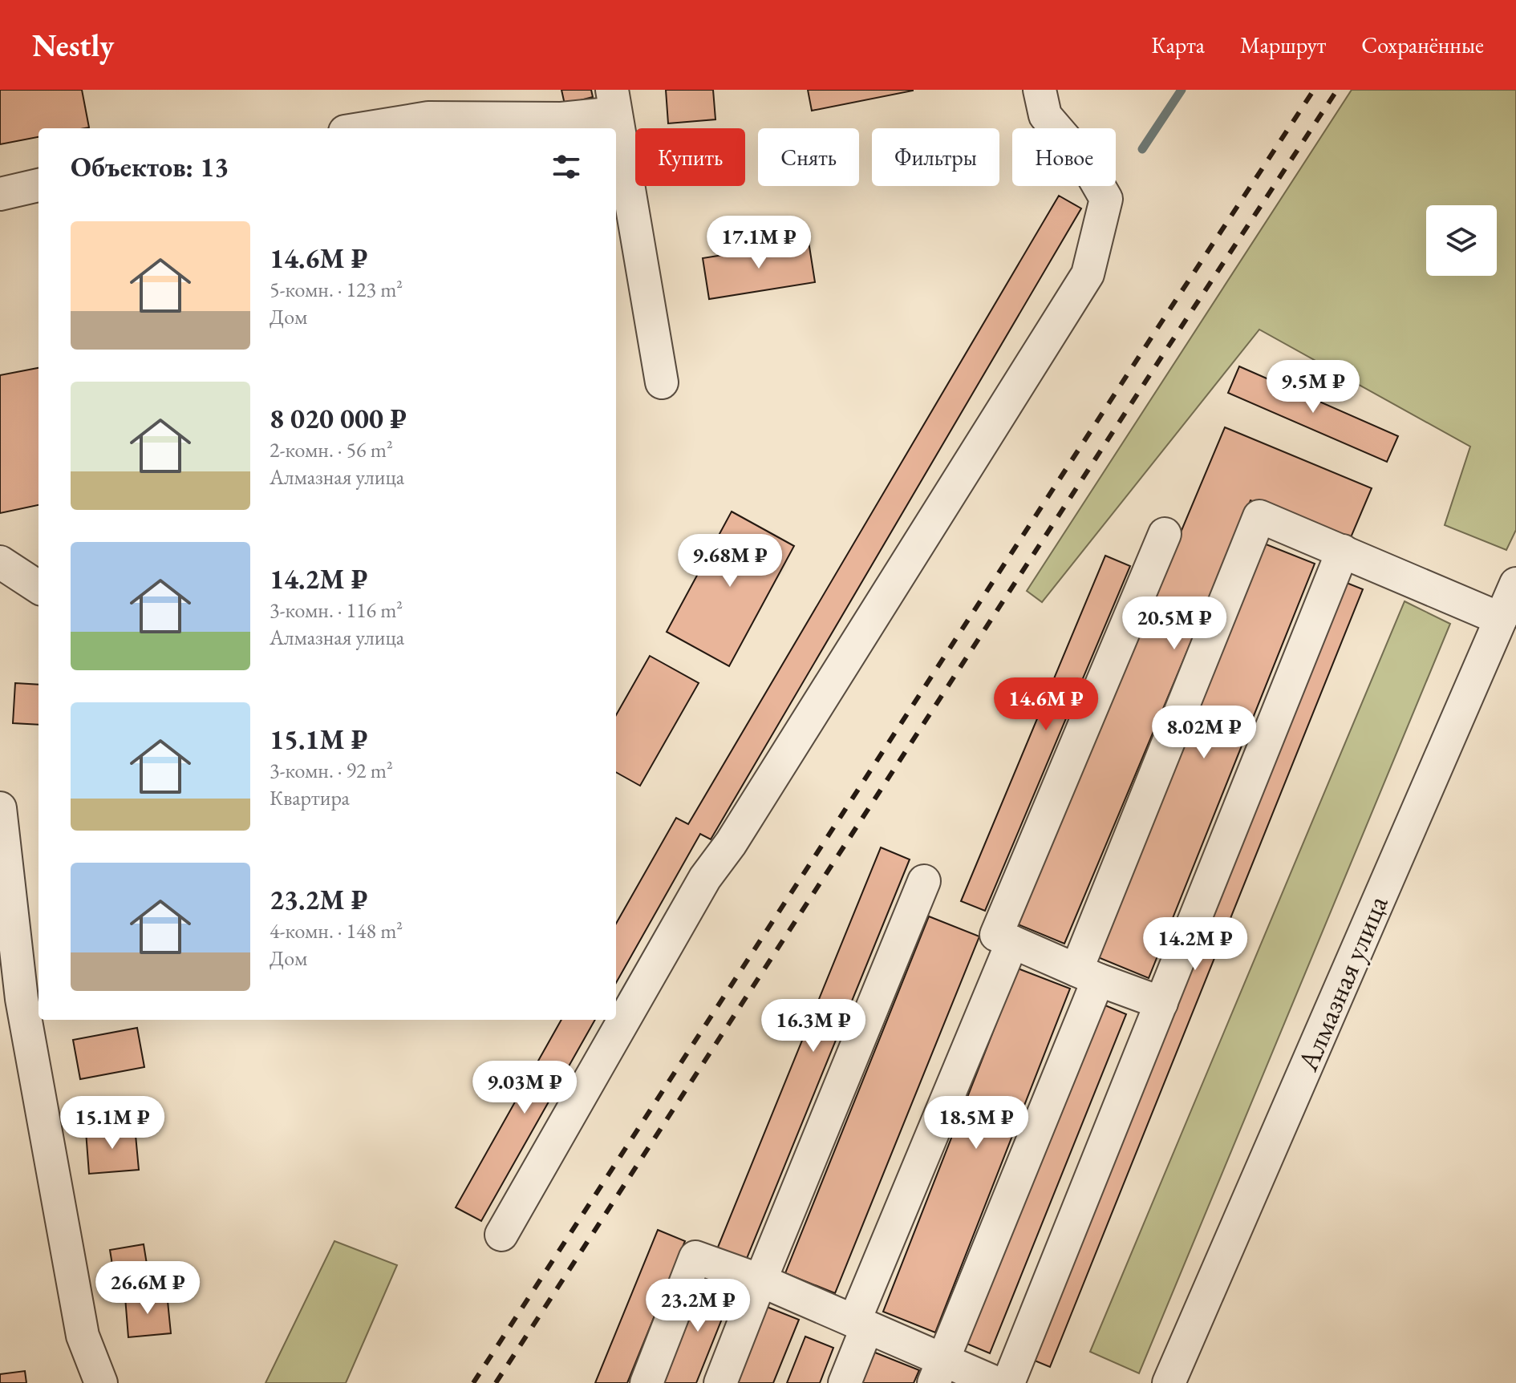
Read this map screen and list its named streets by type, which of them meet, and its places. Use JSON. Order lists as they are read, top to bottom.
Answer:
{
  "streets": {
    "street": ["Алмазная улица"]
  },
  "page": {
    "header": "Nestly",
    "nav": ["Карта", "Маршрут", "Сохранённые"],
    "chip": [
      "Купить",
      "Снять",
      "Фильтры",
      "Новое"
    ],
    "heading": "Объектов: 13",
    "list": [
      {
        "name": "14.6M ₽",
        "note": "5-комн. · 123 m² · Дом"
      },
      {
        "name": "8 020 000 ₽",
        "note": "2-комн. · 56 m² · Алмазная улица"
      },
      {
        "name": "14.2M ₽",
        "note": "3-комн. · 116 m² · Алмазная улица"
      },
      {
        "name": "15.1M ₽",
        "note": "3-комн. · 92 m² · Квартира"
      },
      {
        "name": "23.2M ₽",
        "note": "4-комн. · 148 m² · Дом"
      }
    ],
    "price": [
      "17.1M ₽",
      "9.5M ₽",
      "9.68M ₽",
      "20.5M ₽",
      "14.6M ₽",
      "8.02M ₽",
      "14.2M ₽",
      "16.3M ₽",
      "9.03M ₽",
      "15.1M ₽",
      "18.5M ₽",
      "26.6M ₽",
      "23.2M ₽"
    ]
  }
}
